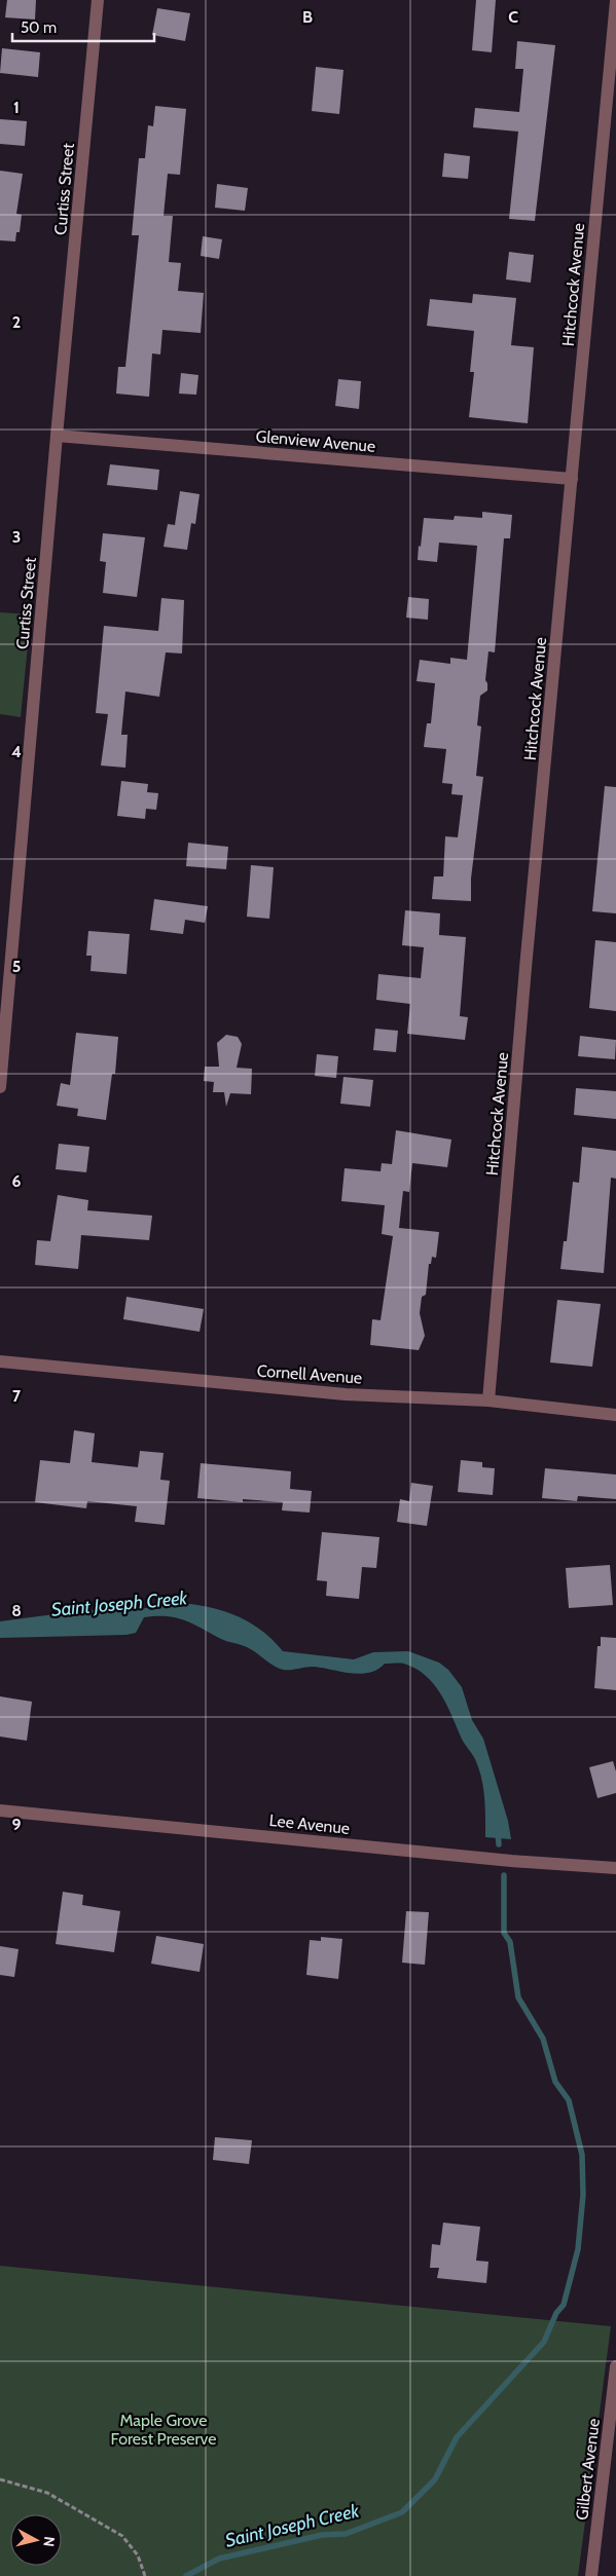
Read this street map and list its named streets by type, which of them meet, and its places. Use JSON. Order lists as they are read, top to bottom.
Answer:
{
  "streets": {
    "street": [
      "Curtiss Street",
      "Hitchcock Avenue",
      "Glenview Avenue",
      "Cornell Avenue",
      "Lee Avenue",
      "Gilbert Avenue"
    ]
  },
  "crossings": [
    ["Curtiss Street", "Glenview Avenue"],
    ["Hitchcock Avenue", "Glenview Avenue"],
    ["Hitchcock Avenue", "Cornell Avenue"]
  ],
  "water": ["Saint Joseph Creek"],
  "parks": ["Maple Grove Forest Preserve"],
  "scale_bar": "50 m",
  "north": "right",
  "grid": {
    "columns": ["B", "C"],
    "rows": [
      "1",
      "2",
      "3",
      "4",
      "5",
      "6",
      "7",
      "8",
      "9"
    ]
  }
}
